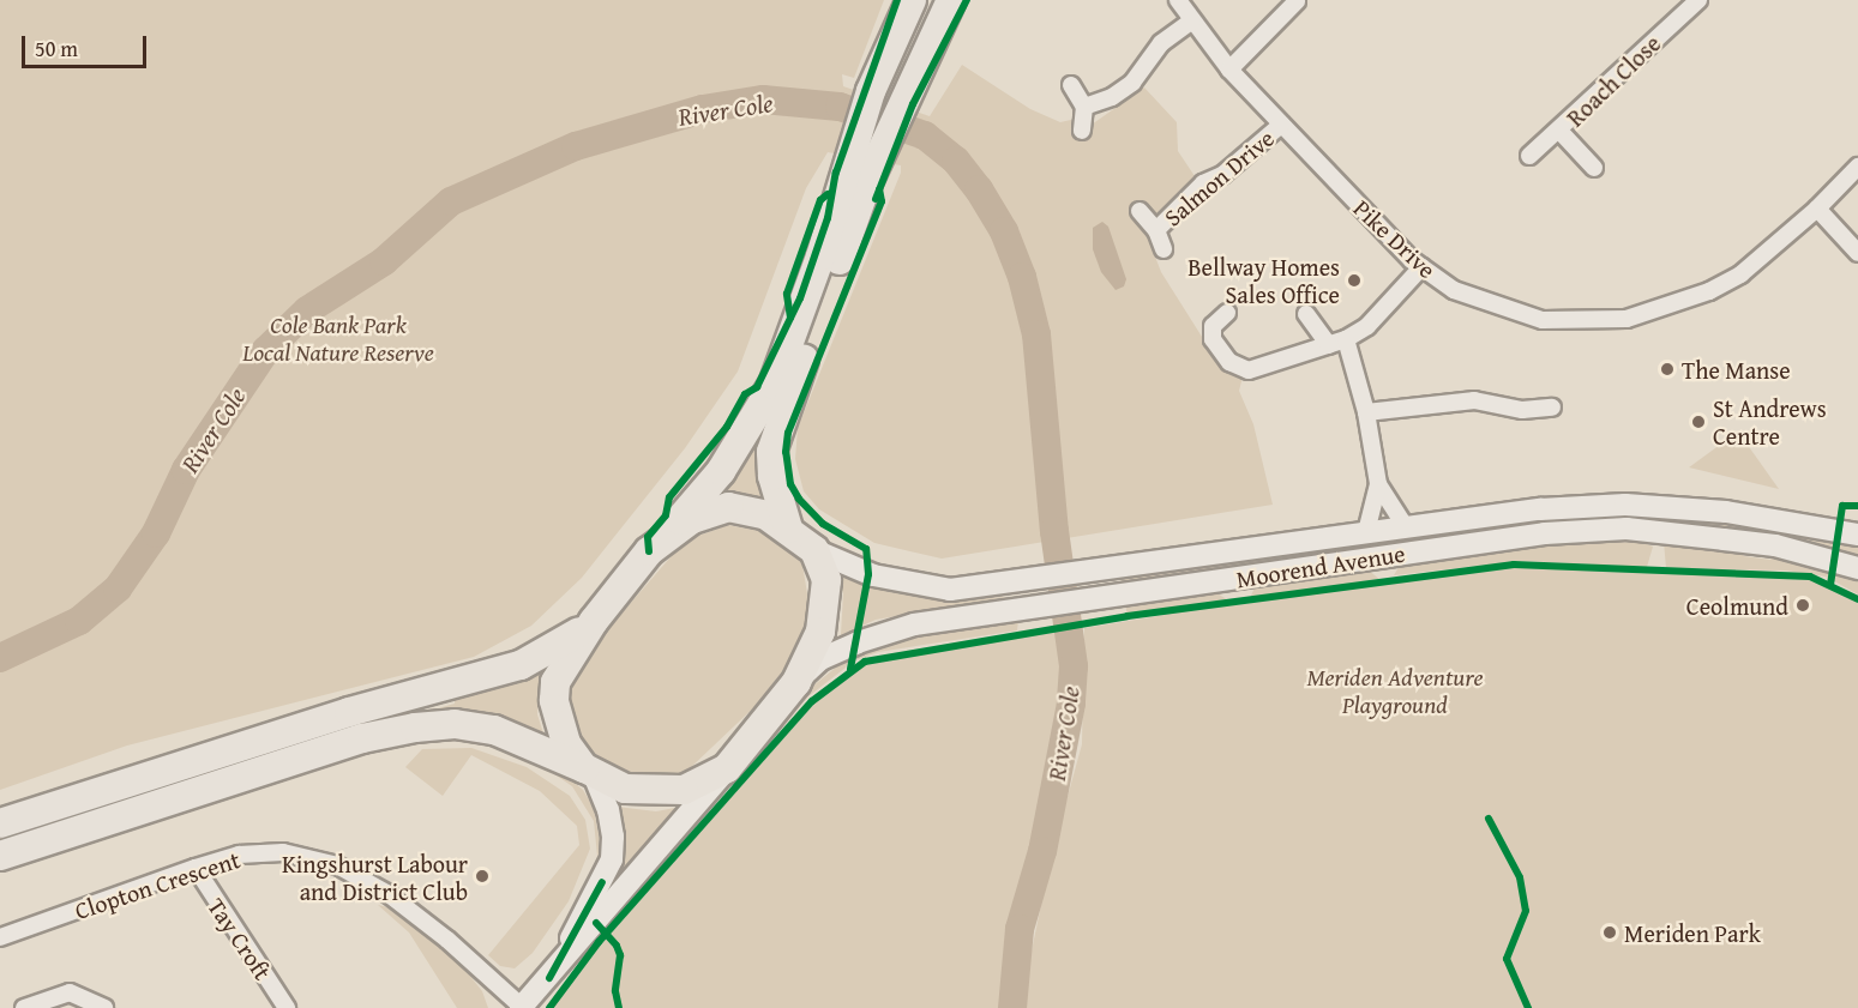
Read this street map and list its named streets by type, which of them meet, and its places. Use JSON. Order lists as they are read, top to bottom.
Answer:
{
  "streets": {
    "street": [
      "Roach Close",
      "Salmon Drive",
      "Pike Drive",
      "Moorend Avenue",
      "Clopton Crescent",
      "Tay Croft"
    ]
  },
  "crossings": [
    ["Salmon Drive", "Pike Drive"],
    ["Clopton Crescent", "Tay Croft"]
  ],
  "water": ["River Cole"],
  "parks": ["Cole Bank Park Local Nature Reserve", "Meriden Adventure Playground"],
  "places": [
    "Bellway Homes Sales Office",
    "The Manse",
    "St Andrews Centre",
    "Ceolmund",
    "Kingshurst Labour and District Club",
    "Meriden Park"
  ],
  "scale_bar": "50 m"
}
